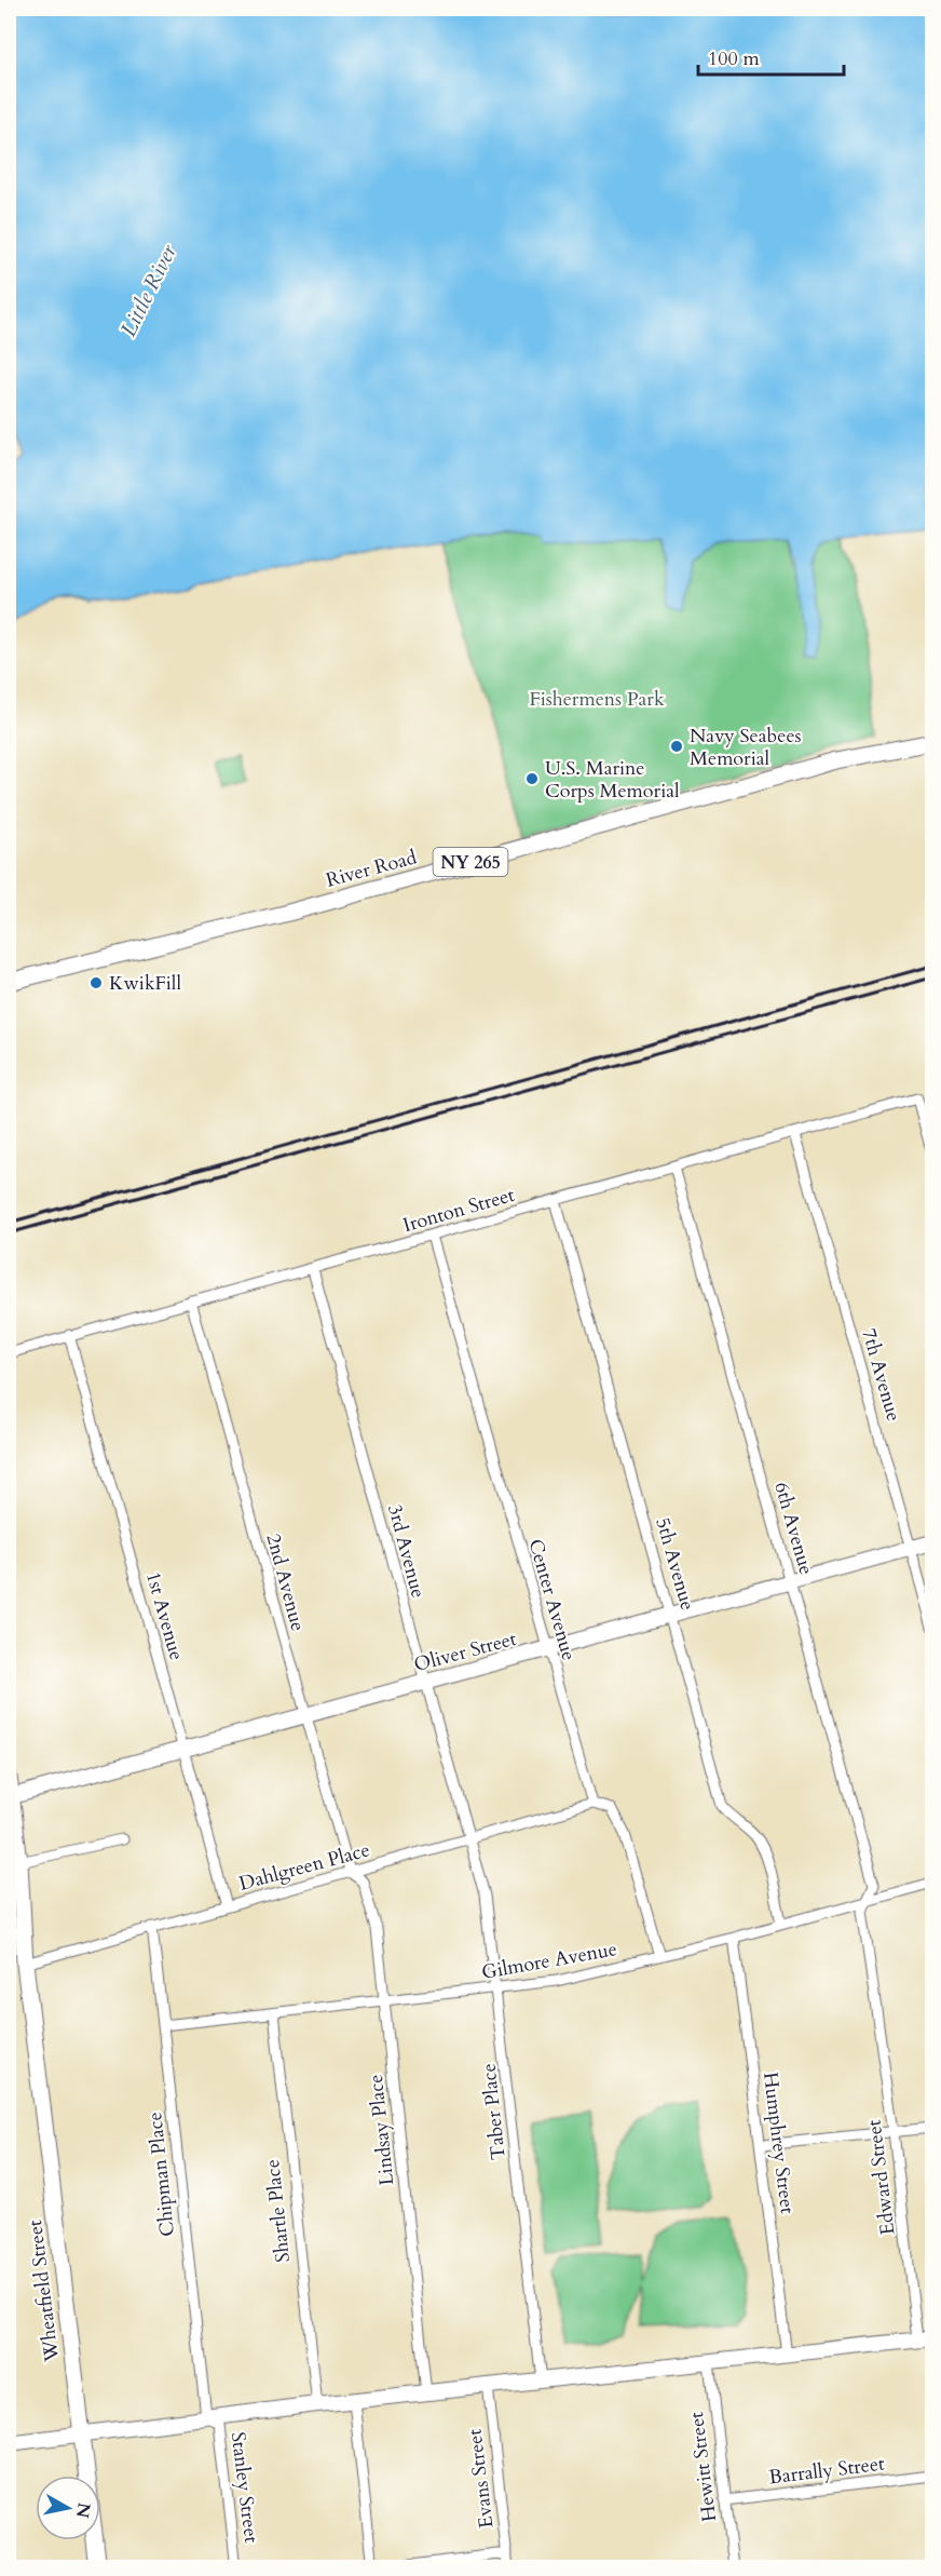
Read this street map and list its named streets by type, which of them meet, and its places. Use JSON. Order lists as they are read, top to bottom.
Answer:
{
  "streets": {
    "main road": [
      "NY 265",
      "River Road",
      "Oliver Street",
      "Wheatfield Street"
    ],
    "street": [
      "Ironton Street",
      "7th Avenue",
      "6th Avenue",
      "3rd Avenue",
      "5th Avenue",
      "2nd Avenue",
      "Center Avenue",
      "1st Avenue",
      "Dahlgreen Place",
      "Gilmore Avenue",
      "Taber Place",
      "Lindsay Place",
      "Humphrey Street",
      "Chipman Place",
      "Edward Street",
      "Shartle Place",
      "Hewitt Street",
      "Barrally Street",
      "Evans Street",
      "Stanley Street"
    ]
  },
  "crossings": [
    ["Ironton Street", "7th Avenue"],
    ["Ironton Street", "6th Avenue"],
    ["Ironton Street", "3rd Avenue"],
    ["Ironton Street", "5th Avenue"],
    ["Ironton Street", "2nd Avenue"],
    ["Ironton Street", "Center Avenue"],
    ["Ironton Street", "1st Avenue"],
    ["7th Avenue", "Oliver Street"],
    ["6th Avenue", "Oliver Street"],
    ["6th Avenue", "Gilmore Avenue"],
    ["6th Avenue", "Edward Street"],
    ["3rd Avenue", "Oliver Street"],
    ["3rd Avenue", "Dahlgreen Place"],
    ["3rd Avenue", "Taber Place"],
    ["5th Avenue", "Oliver Street"],
    ["5th Avenue", "Gilmore Avenue"],
    ["2nd Avenue", "Oliver Street"],
    ["2nd Avenue", "Dahlgreen Place"],
    ["2nd Avenue", "Lindsay Place"],
    ["Center Avenue", "Oliver Street"],
    ["Center Avenue", "Dahlgreen Place"],
    ["1st Avenue", "Oliver Street"],
    ["1st Avenue", "Dahlgreen Place"],
    ["Oliver Street", "Wheatfield Street"],
    ["Dahlgreen Place", "Taber Place"],
    ["Dahlgreen Place", "Lindsay Place"],
    ["Dahlgreen Place", "Chipman Place"],
    ["Dahlgreen Place", "Wheatfield Street"],
    ["Gilmore Avenue", "Taber Place"],
    ["Gilmore Avenue", "Lindsay Place"],
    ["Gilmore Avenue", "Humphrey Street"],
    ["Gilmore Avenue", "Chipman Place"],
    ["Gilmore Avenue", "Edward Street"],
    ["Gilmore Avenue", "Shartle Place"],
    ["Chipman Place", "Stanley Street"],
    ["Hewitt Street", "Barrally Street"]
  ],
  "water": ["Little River"],
  "parks": ["Fishermens Park"],
  "places": ["Navy Seabees Memorial", "U.S. Marine Corps Memorial", "KwikFill"],
  "scale_bar": "100 m",
  "north": "right"
}
